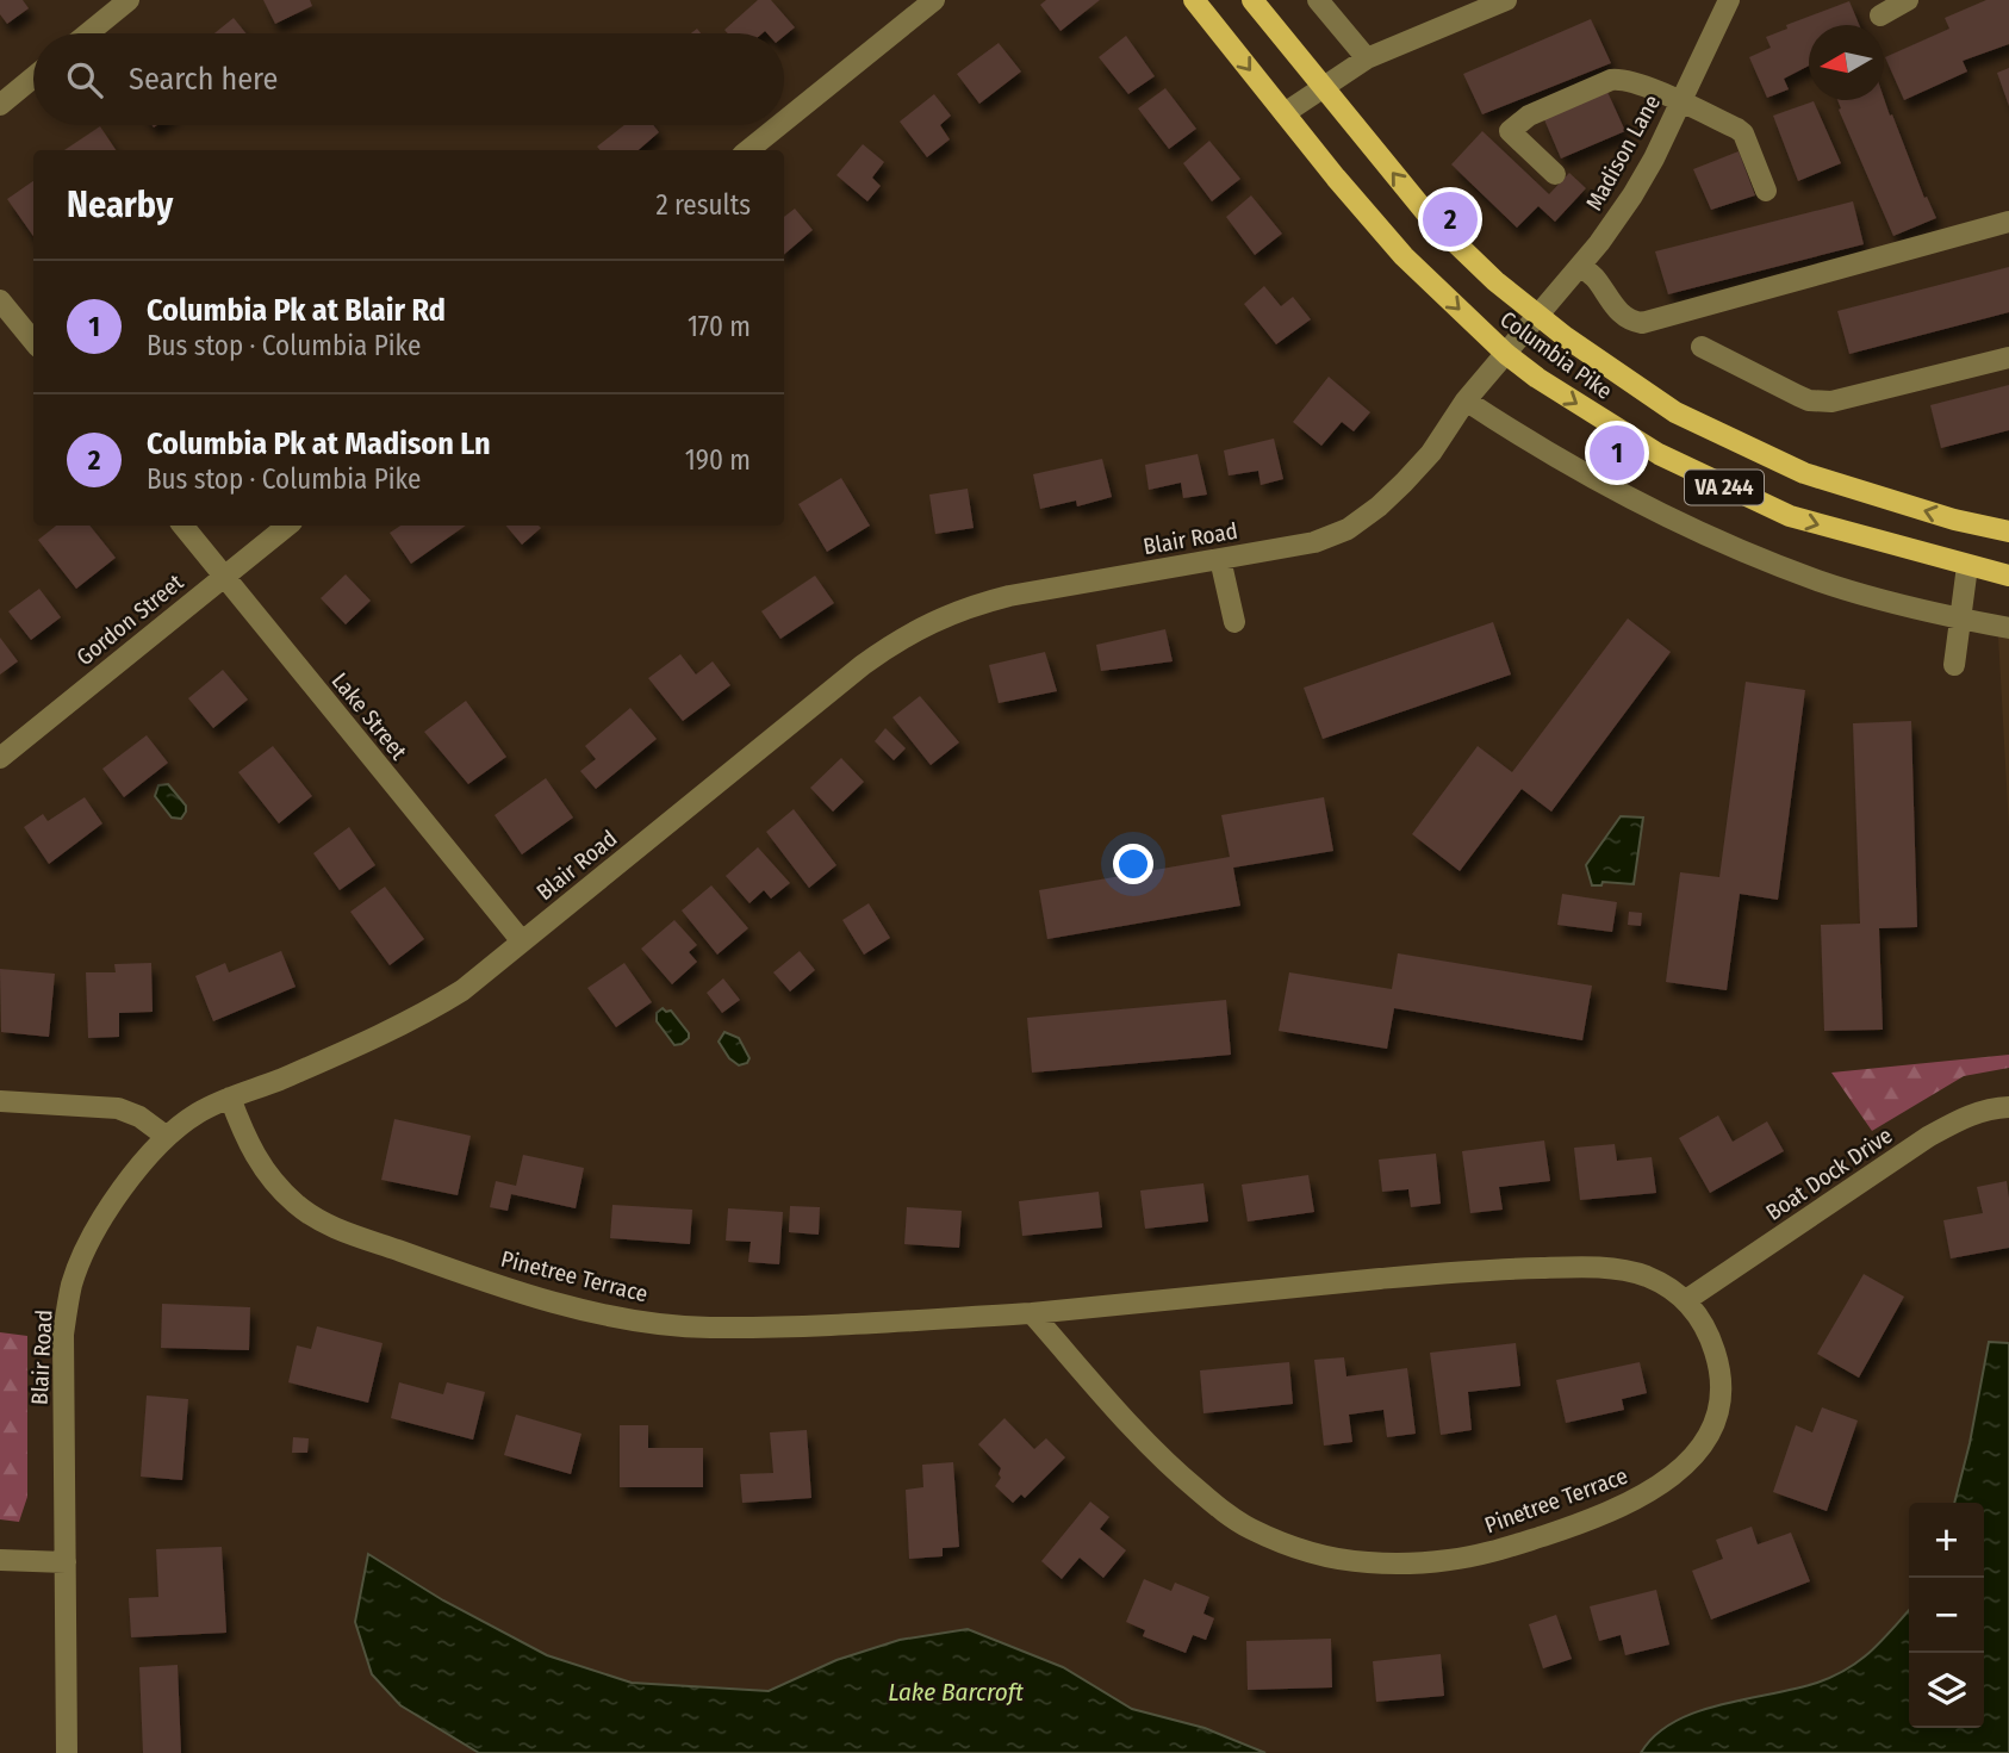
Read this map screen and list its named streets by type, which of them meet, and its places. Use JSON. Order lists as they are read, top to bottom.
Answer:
{
  "streets": {
    "main road": ["Columbia Pike", "VA 244"],
    "street": [
      "Madison Lane",
      "Blair Road",
      "Gordon Street",
      "Lake Street",
      "Boat Dock Drive",
      "Pinetree Terrace"
    ]
  },
  "crossings": [
    ["Madison Lane", "Columbia Pike"],
    ["Madison Lane", "Blair Road"],
    ["Columbia Pike", "Blair Road"],
    ["Blair Road", "Lake Street"],
    ["Blair Road", "Pinetree Terrace"],
    ["Gordon Street", "Lake Street"],
    ["Boat Dock Drive", "Pinetree Terrace"]
  ],
  "water": ["Lake Barcroft"],
  "north": "left",
  "page": {
    "search": "Search here",
    "heading": ["Nearby", "2 results"],
    "pins": ["2", "1"],
    "list": [
      {
        "mark": "1",
        "name": "Columbia Pk at Blair Rd",
        "note": "Bus stop · Columbia Pike",
        "value": "170 m"
      },
      {
        "mark": "2",
        "name": "Columbia Pk at Madison Ln",
        "note": "Bus stop · Columbia Pike",
        "value": "190 m"
      }
    ],
    "map_buttons": ["+", "−"]
  }
}
